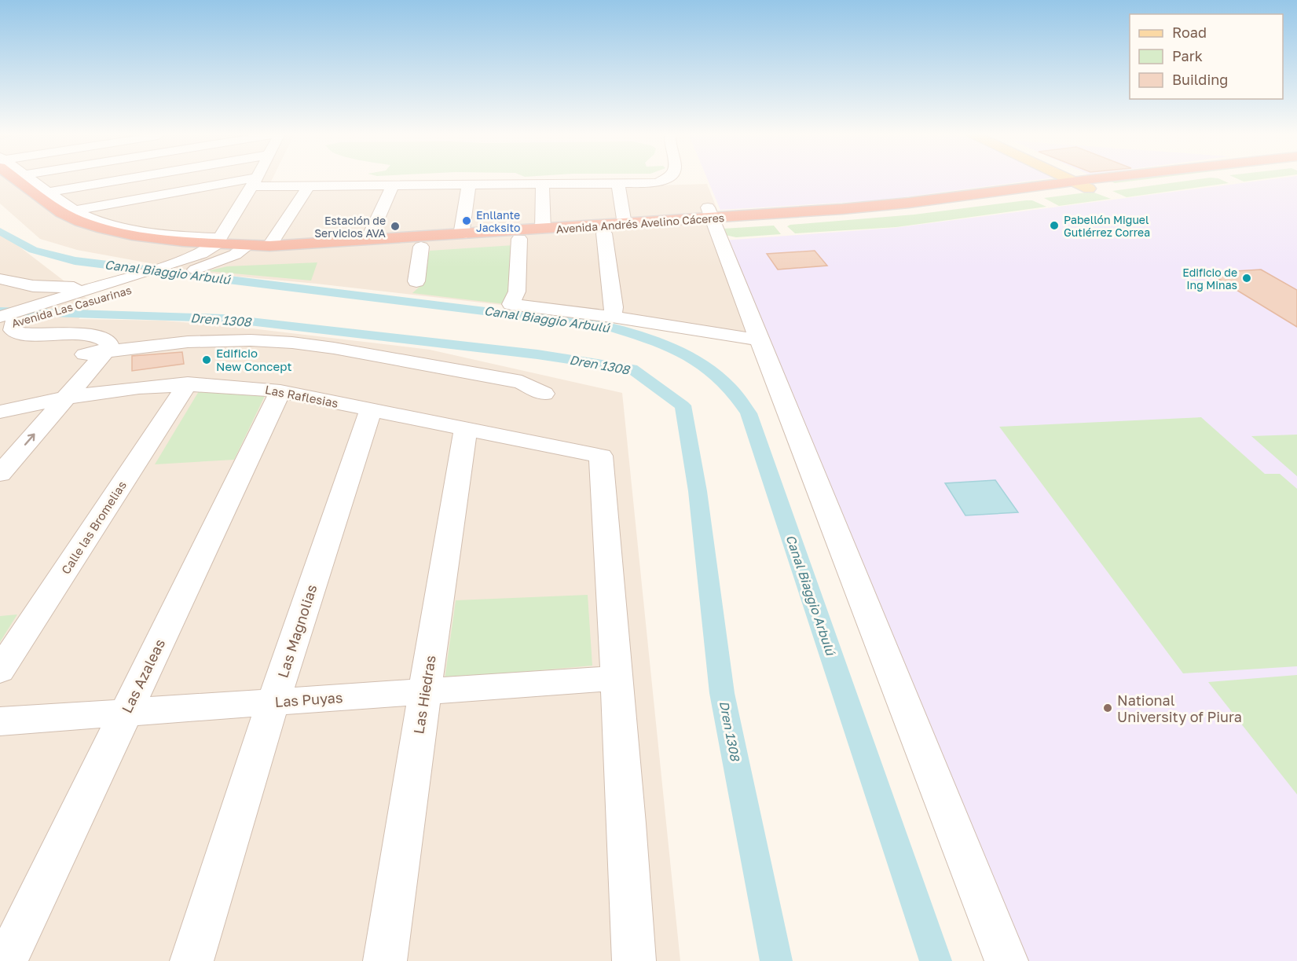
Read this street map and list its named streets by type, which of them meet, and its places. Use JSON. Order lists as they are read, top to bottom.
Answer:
{
  "streets": {
    "highway": ["Avenida Andrés Avelino Cáceres"],
    "street": [
      "Avenida Las Casuarinas",
      "Las Raflesias",
      "Calle las Bromelias",
      "Las Magnolias",
      "Las Azaleas",
      "Las Hiedras",
      "Las Puyas"
    ]
  },
  "crossings": [
    ["Avenida Andrés Avelino Cáceres", "Avenida Las Casuarinas"],
    ["Las Raflesias", "Calle las Bromelias"],
    ["Las Raflesias", "Las Magnolias"],
    ["Las Raflesias", "Las Azaleas"],
    ["Las Raflesias", "Las Hiedras"],
    ["Las Raflesias", "Las Puyas"],
    ["Las Magnolias", "Las Puyas"],
    ["Las Azaleas", "Las Puyas"],
    ["Las Hiedras", "Las Puyas"]
  ],
  "water": ["Canal Biaggio Arbulú", "Dren 1308"],
  "places": [
    "Enllante Jacksito",
    "Pabellón Miguel Gutiérrez Correa",
    "Estación de Servicios AVA",
    "Edificio de Ing Minas",
    "Edificio New Concept",
    "National University of Piura"
  ],
  "legend": ["Road", "Park", "Building"]
}
